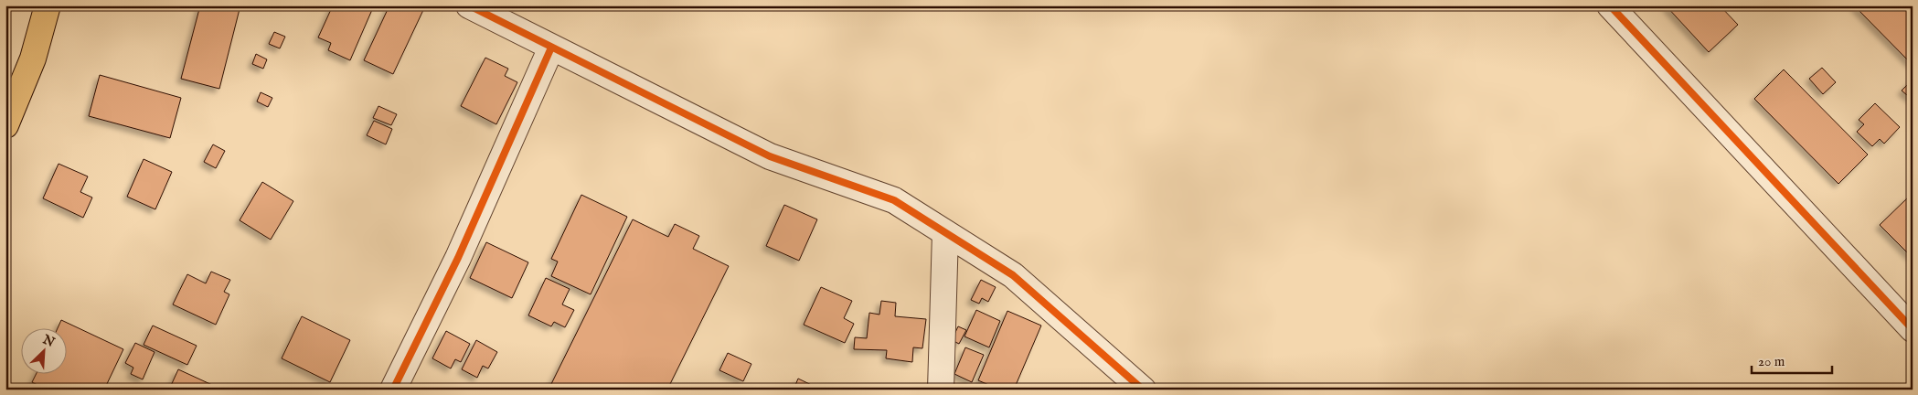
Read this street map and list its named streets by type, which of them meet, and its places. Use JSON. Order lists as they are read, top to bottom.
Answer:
{
  "scale_bar": "20 m",
  "north": "top right"
}
